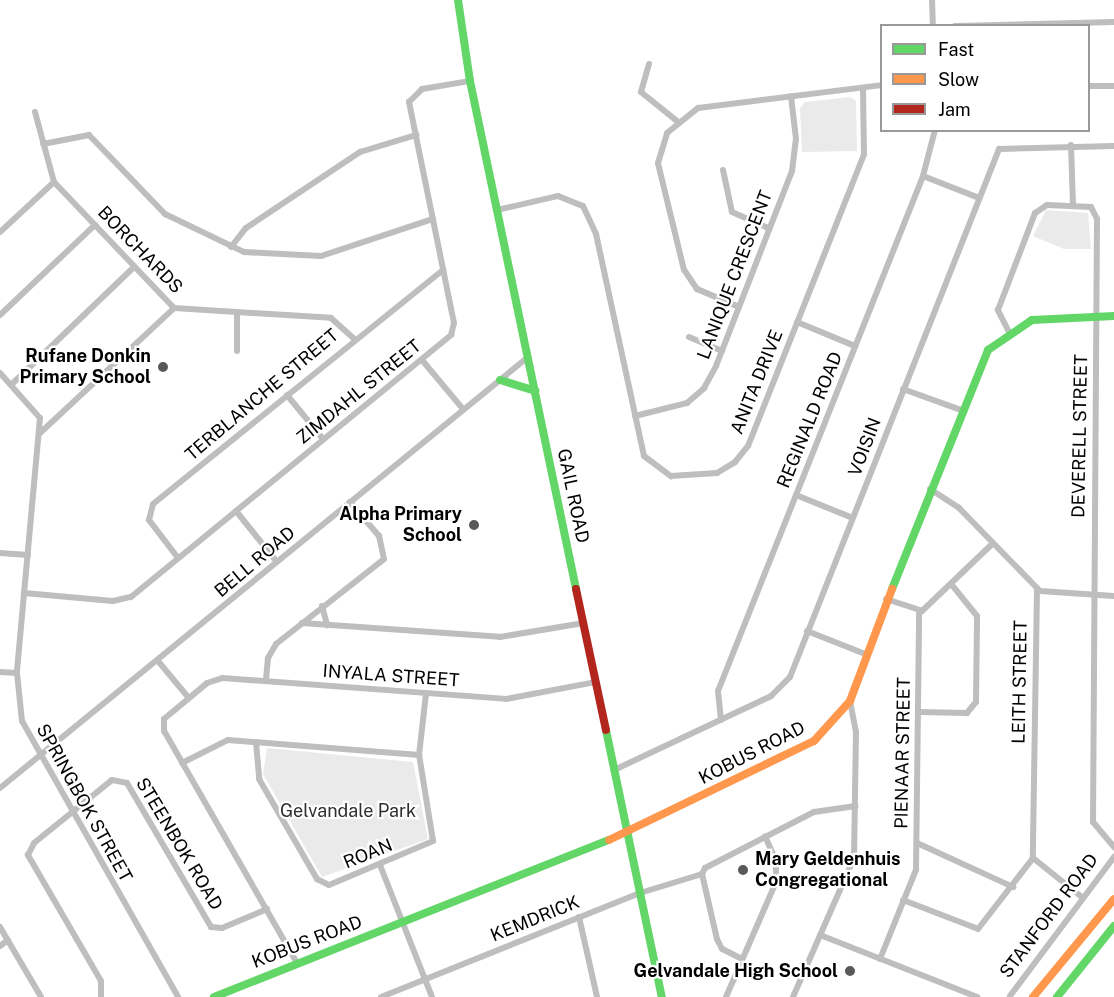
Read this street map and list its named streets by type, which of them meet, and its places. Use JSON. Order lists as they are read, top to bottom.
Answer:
{
  "streets": {
    "street": [
      "BORCHARDS",
      "LANIQUE CRESCENT",
      "ANITA DRIVE",
      "ZIMDAHL STREET",
      "TERBLANCHE STREET",
      "REGINALD ROAD",
      "DEVERELL STREET",
      "VOISIN",
      "GAIL ROAD",
      "BELL ROAD",
      "INYALA STREET",
      "LEITH STREET",
      "KOBUS ROAD",
      "PIENAAR STREET",
      "SPRINGBOK STREET",
      "STEENBOK ROAD",
      "ROAN",
      "STANFORD ROAD",
      "KEMDRICK"
    ]
  },
  "crossings": [
    ["BORCHARDS", "TERBLANCHE STREET"],
    ["LANIQUE CRESCENT", "ANITA DRIVE"],
    ["ANITA DRIVE", "GAIL ROAD"],
    ["ZIMDAHL STREET", "TERBLANCHE STREET"],
    ["ZIMDAHL STREET", "GAIL ROAD"],
    ["ZIMDAHL STREET", "SPRINGBOK STREET"],
    ["REGINALD ROAD", "VOISIN"],
    ["DEVERELL STREET", "KOBUS ROAD"],
    ["VOISIN", "GAIL ROAD"],
    ["GAIL ROAD", "BELL ROAD"],
    ["GAIL ROAD", "INYALA STREET"],
    ["GAIL ROAD", "KOBUS ROAD"],
    ["GAIL ROAD", "KEMDRICK"],
    ["BELL ROAD", "SPRINGBOK STREET"],
    ["INYALA STREET", "ROAN"],
    ["SPRINGBOK STREET", "STEENBOK ROAD"]
  ],
  "parks": ["Gelvandale Park"],
  "places": [
    "Rufane Donkin Primary School",
    "Alpha Primary School",
    "Mary Geldenhuis Congregational",
    "Gelvandale High School"
  ],
  "legend": ["Fast", "Slow", "Jam"]
}
